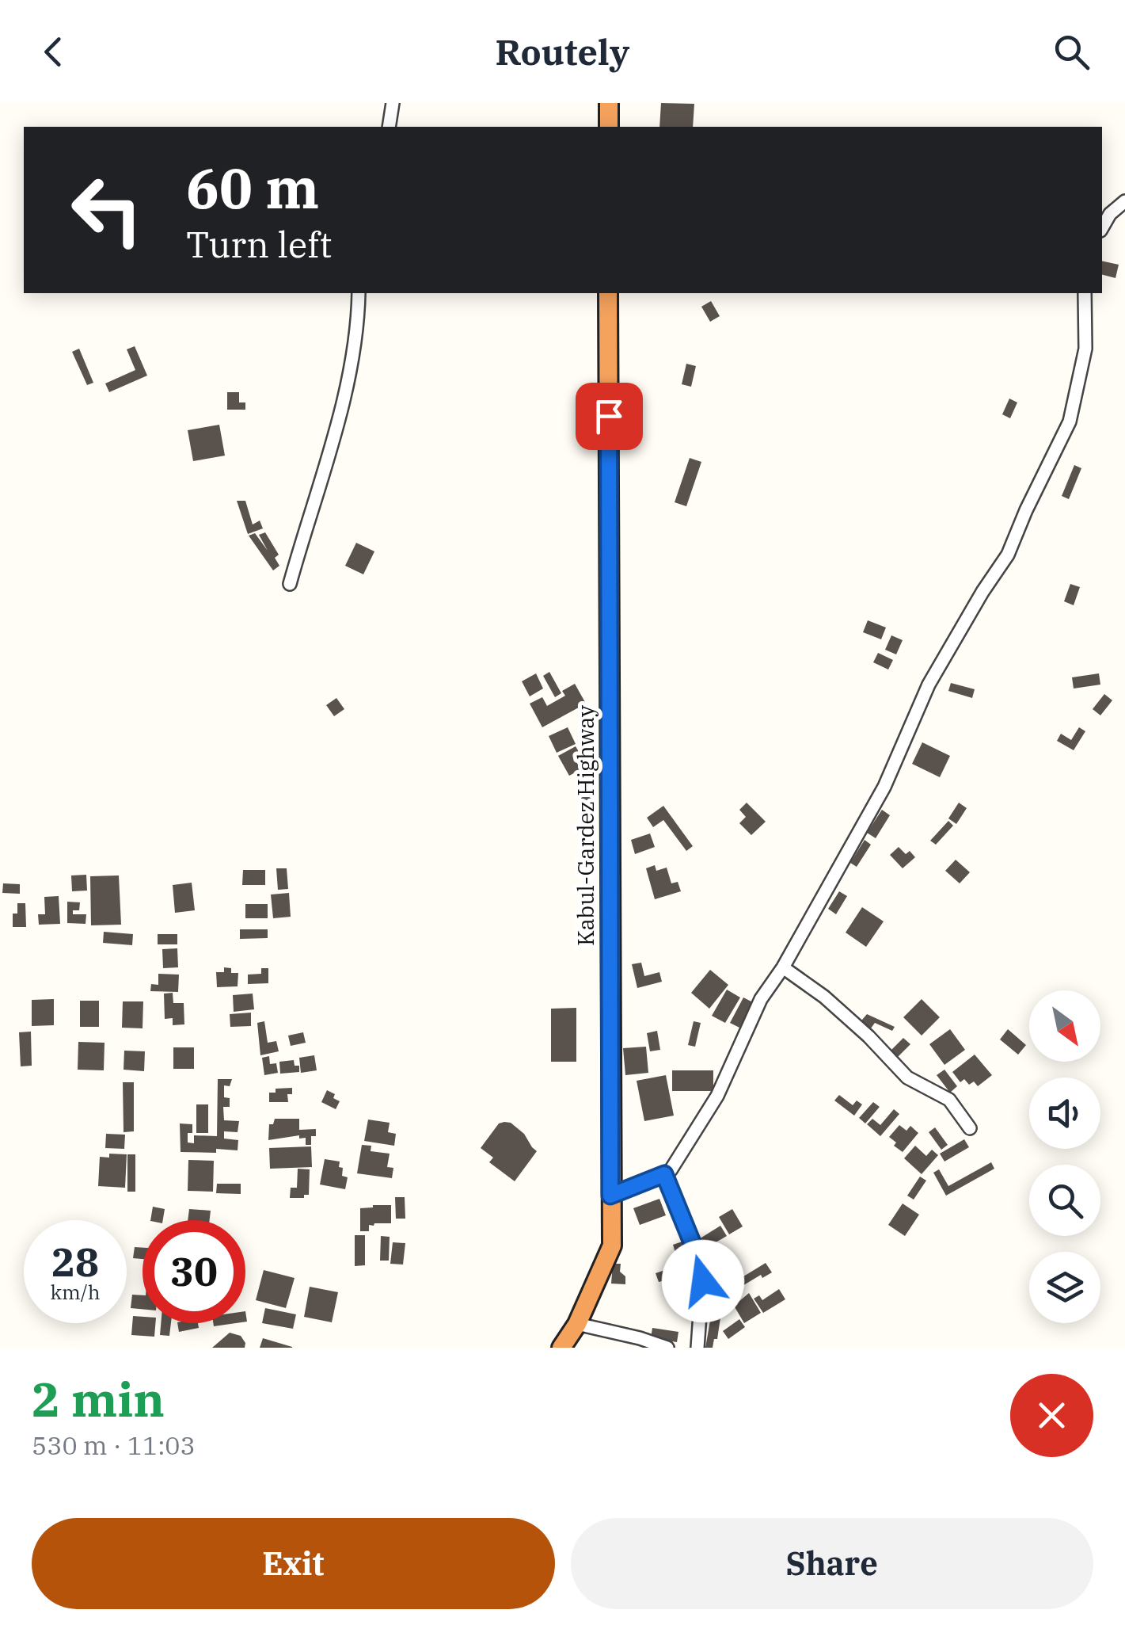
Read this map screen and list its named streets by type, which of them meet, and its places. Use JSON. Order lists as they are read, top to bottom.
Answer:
{
  "streets": {
    "highway": ["Kabul-Gardez Highway"]
  },
  "north": "bottom right",
  "page": {
    "header": "Routely",
    "turn": ["60 m", "Turn left"],
    "speed": "28 km/h",
    "limit": "30",
    "heading": ["2 min", "530 m · 11:03"],
    "buttons": ["Exit", "Share"]
  }
}
